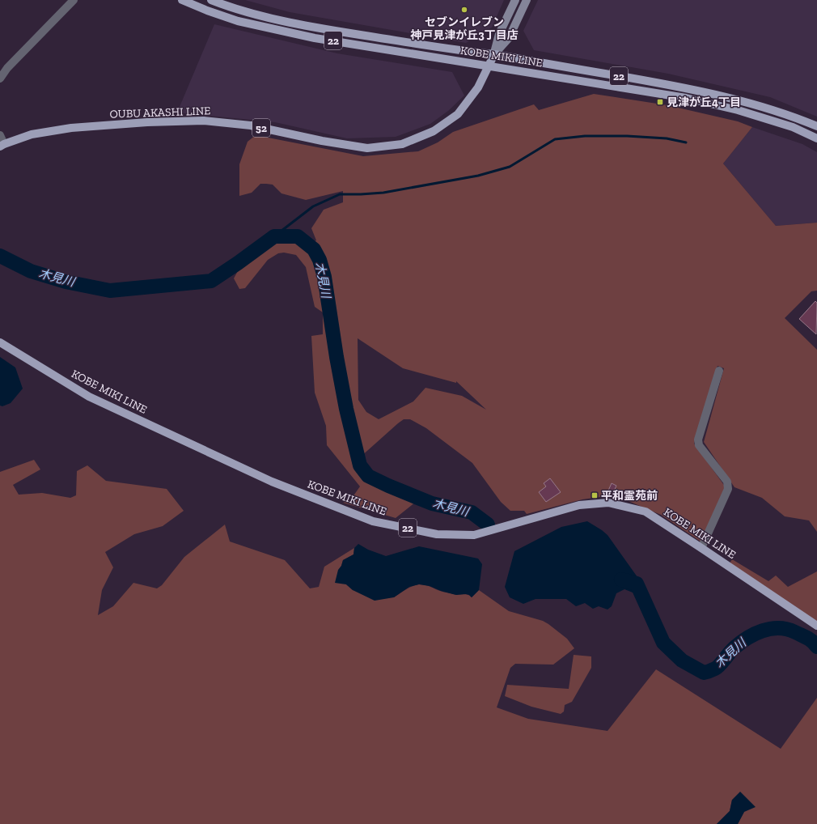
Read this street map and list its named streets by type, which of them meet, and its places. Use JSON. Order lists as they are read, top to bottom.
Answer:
{
  "streets": {
    "main road": [
      "22",
      "KOBE MIKI LINE",
      "OUBU AKASHI LINE",
      "52"
    ]
  },
  "crossings": [
    ["KOBE MIKI LINE", "OUBU AKASHI LINE"]
  ],
  "water": ["木見川"],
  "places": {
    "other": ["セブンイレブン 神戸見津が丘3丁目店"],
    "transit": ["見津が丘4丁目", "平和霊苑前"]
  }
}
